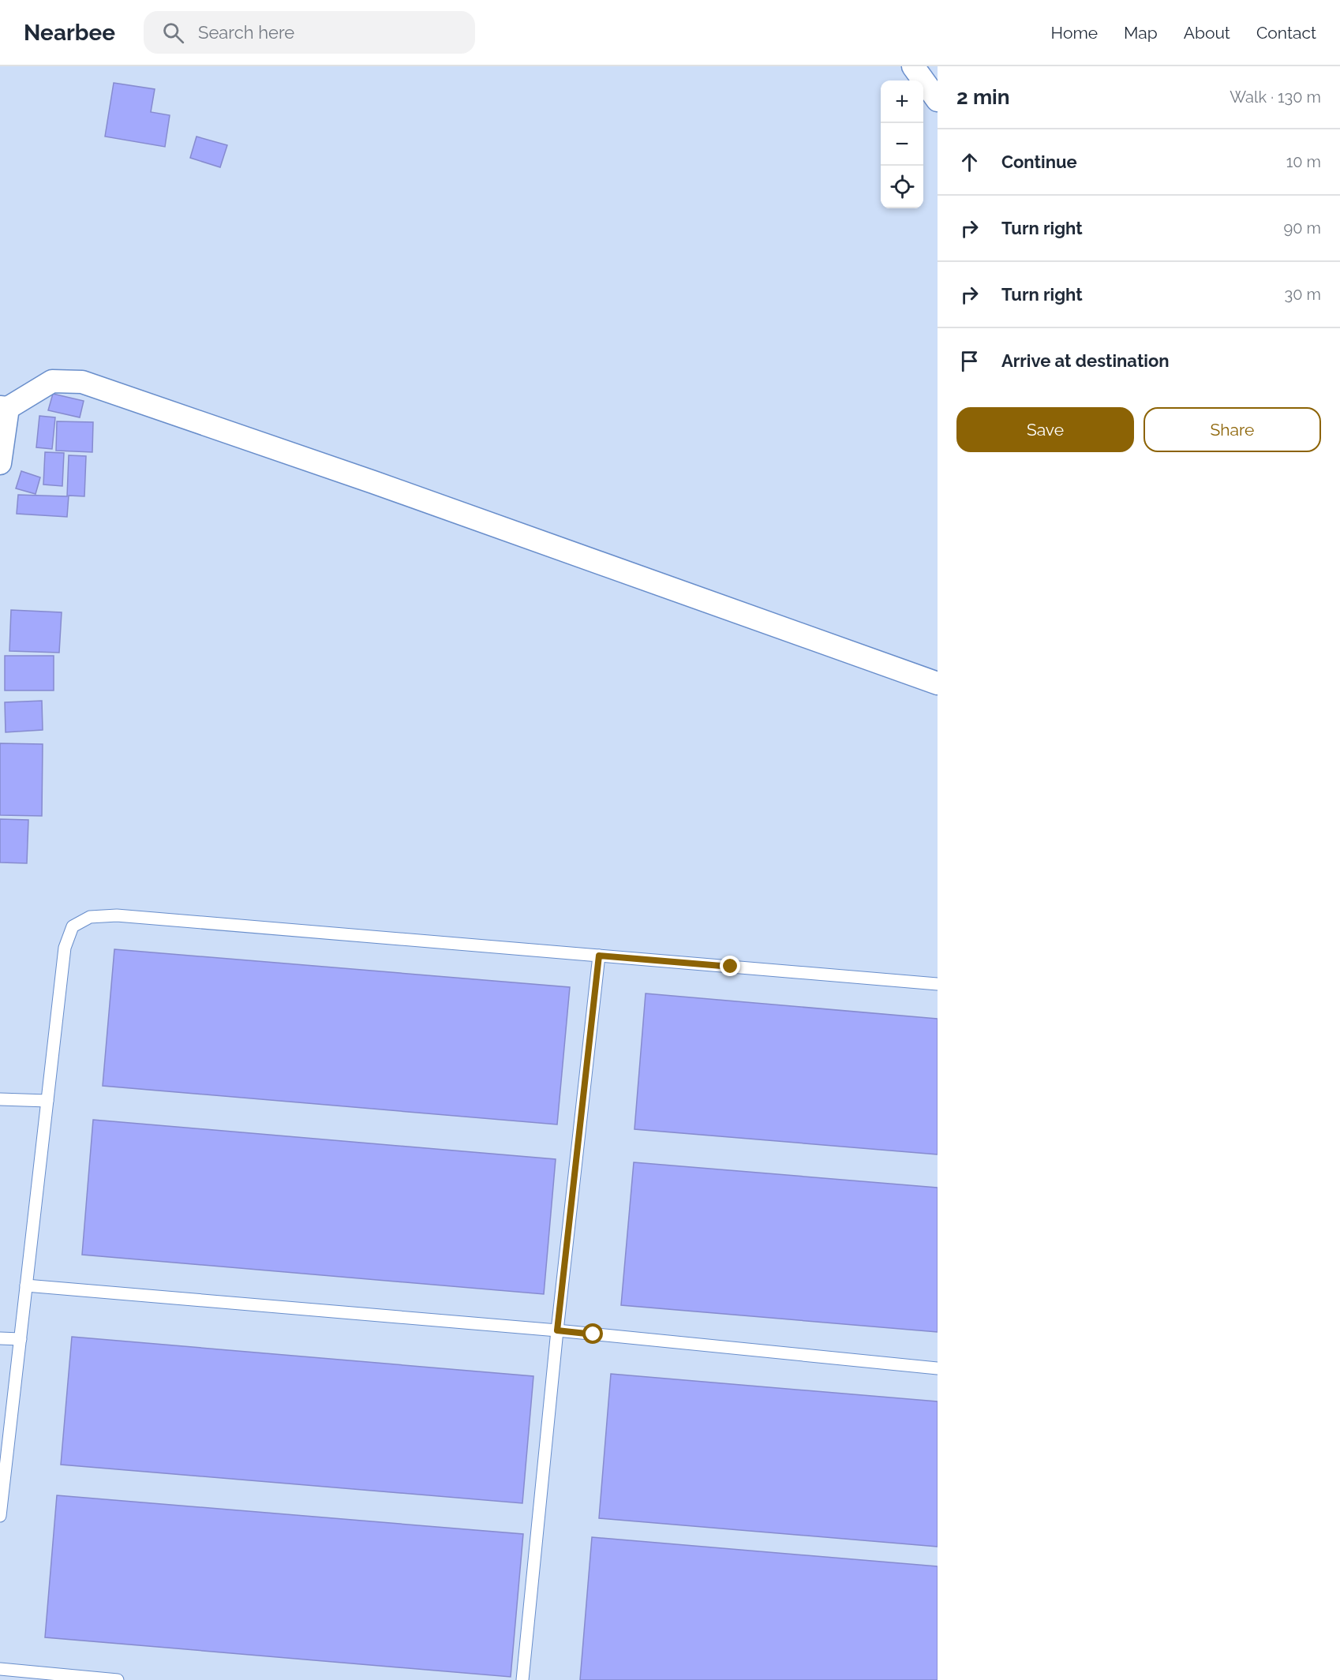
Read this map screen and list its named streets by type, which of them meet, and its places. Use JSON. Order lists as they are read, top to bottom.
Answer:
{
  "page": {
    "header": "Nearbee",
    "search": "Search here",
    "nav": [
      "Home",
      "Map",
      "About",
      "Contact"
    ],
    "heading": ["2 min", "Walk · 130 m"],
    "map_buttons": ["+", "−"],
    "list": [
      ["Continue", "10 m"],
      ["Turn right", "90 m"],
      ["Turn right", "30 m"],
      "Arrive at destination"
    ],
    "buttons": ["Save", "Share"]
  }
}
